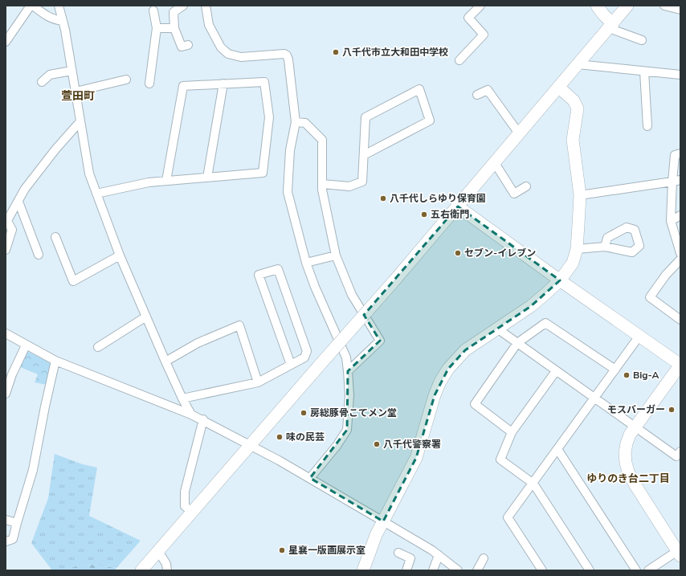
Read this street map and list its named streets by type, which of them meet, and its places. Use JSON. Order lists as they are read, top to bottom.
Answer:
{
  "districts": ["萱田町", "ゆりのき台二丁目"],
  "places": [
    "八千代市立大和田中学校",
    "八千代しらゆり保育園",
    "五右衛門",
    "セブン-イレブン",
    "Big-A",
    "モスバーガー",
    "房総豚骨こてメン堂",
    "味の民芸",
    "八千代警察署",
    "星襄一版画展示室"
  ]
}
